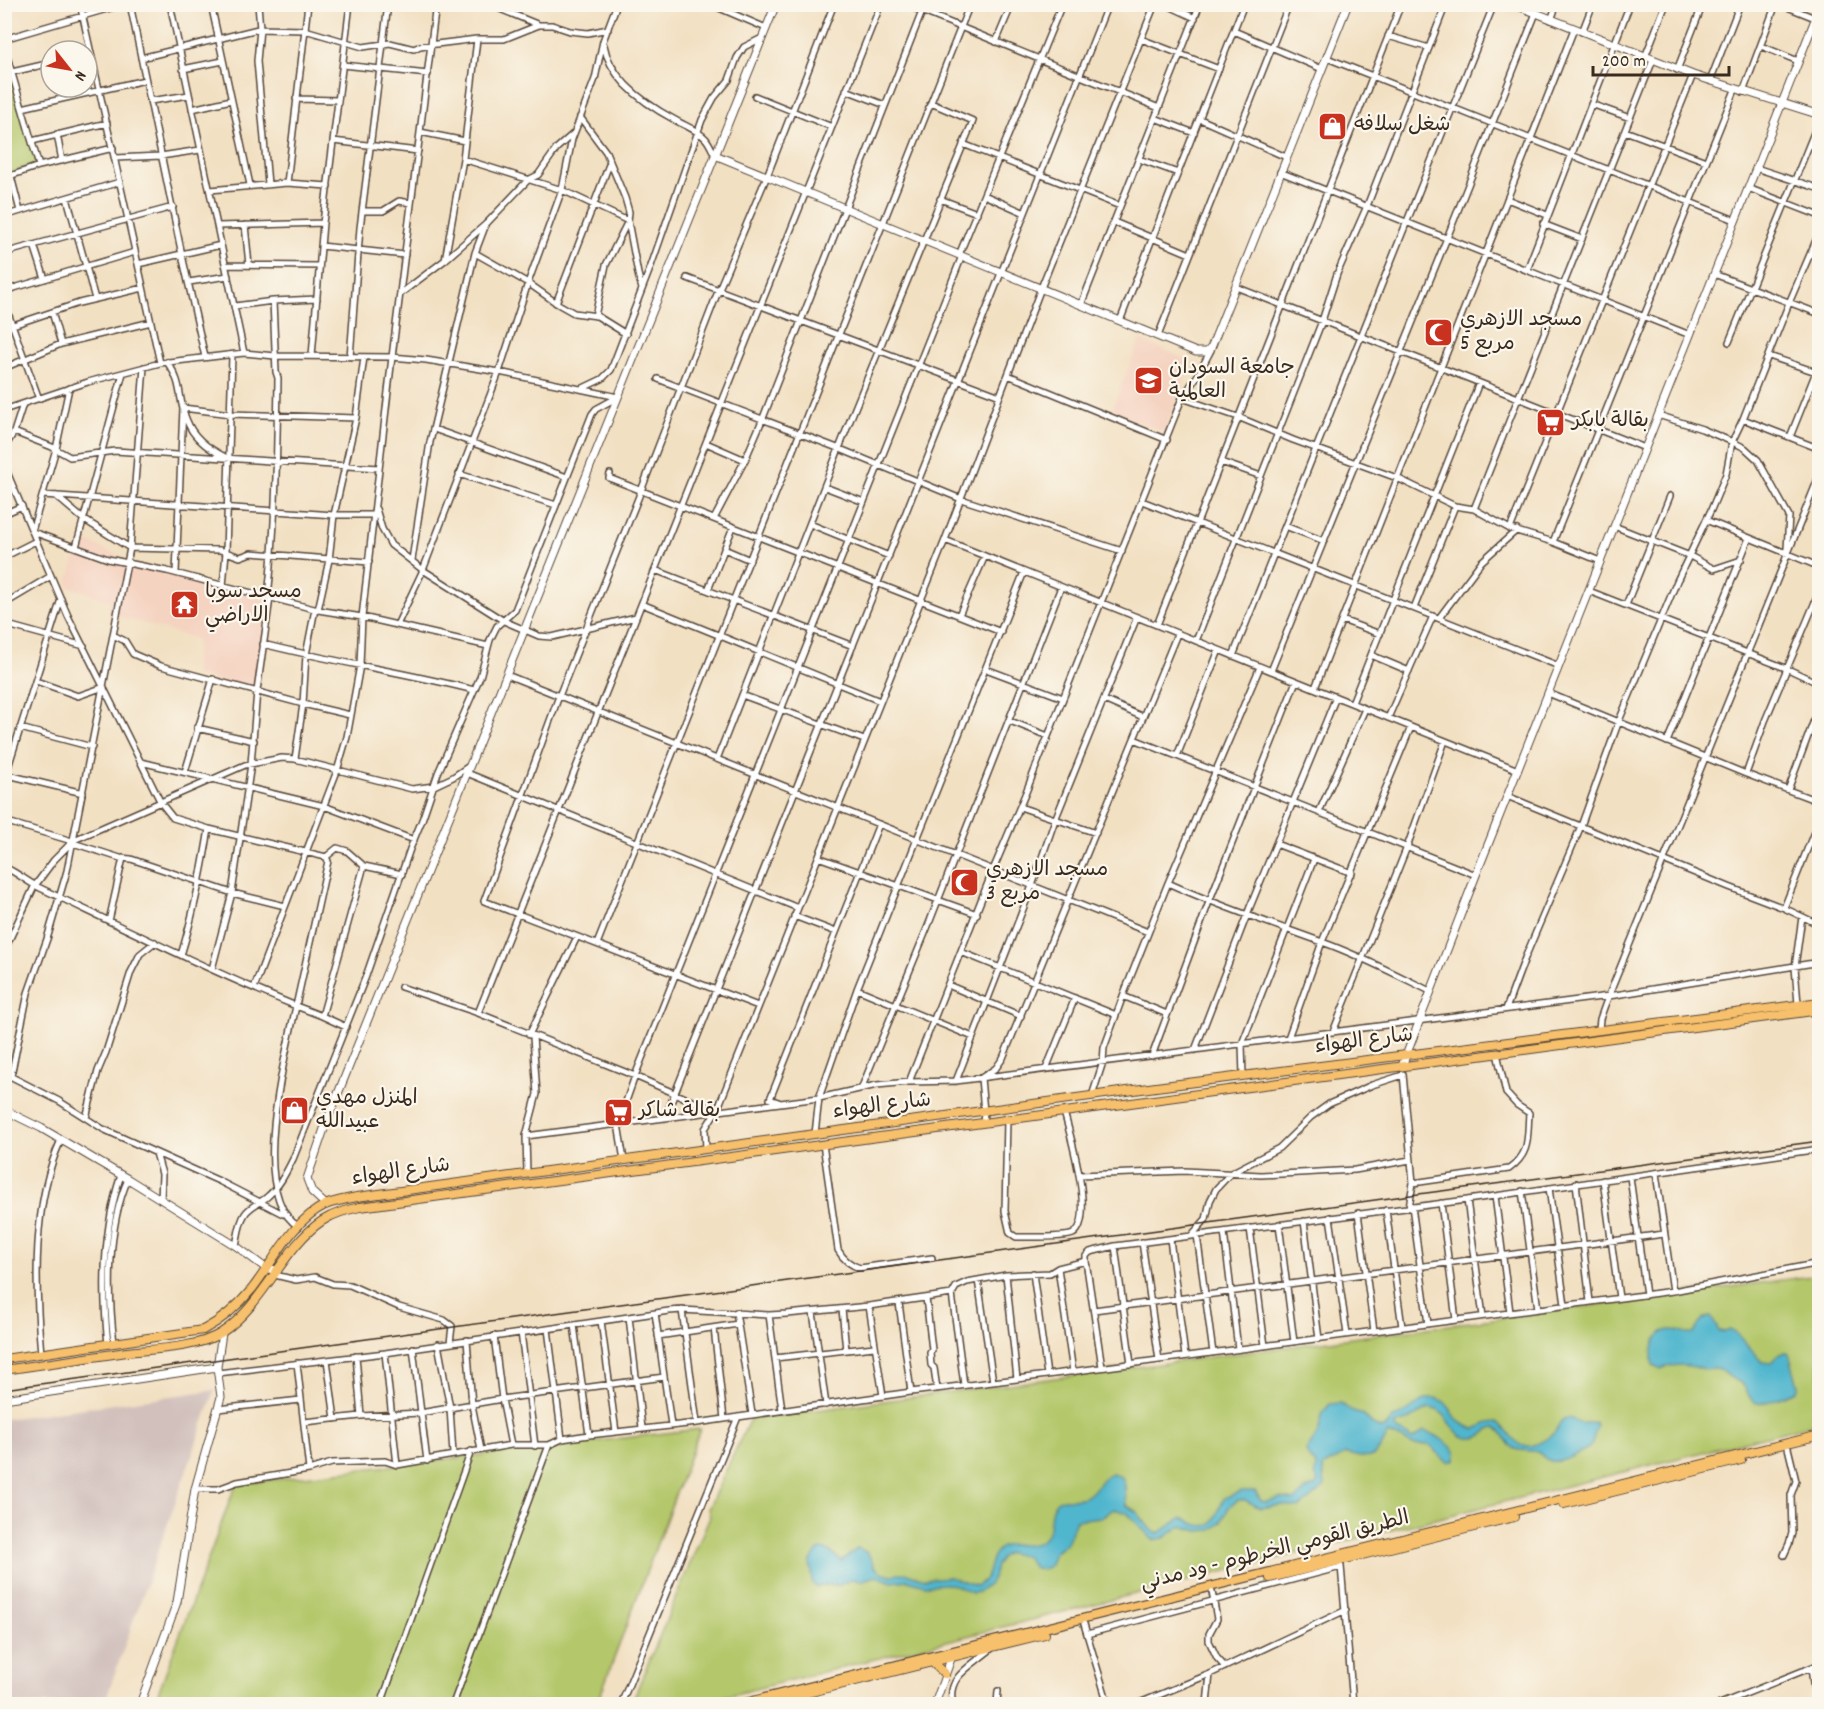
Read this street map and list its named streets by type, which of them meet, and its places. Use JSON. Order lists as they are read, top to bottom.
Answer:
{
  "streets": {
    "main road": ["شارع الهواء", "الطريق القومي الخرطوم - ود مدني"]
  },
  "places": {
    "shop": ["شغل سلافه", "المنزل مهدي عبيدالله"],
    "mosque": ["مسجد الازهري مربع 5", "مسجد الازهري مربع 3"],
    "school or university": ["جامعة السودان العالمية"],
    "supermarket": ["بقالة بابكر", "بقالة شاكر"],
    "temple": ["مسجد سوبا الاراضي"]
  },
  "scale_bar": "200 m",
  "north": "bottom right"
}
